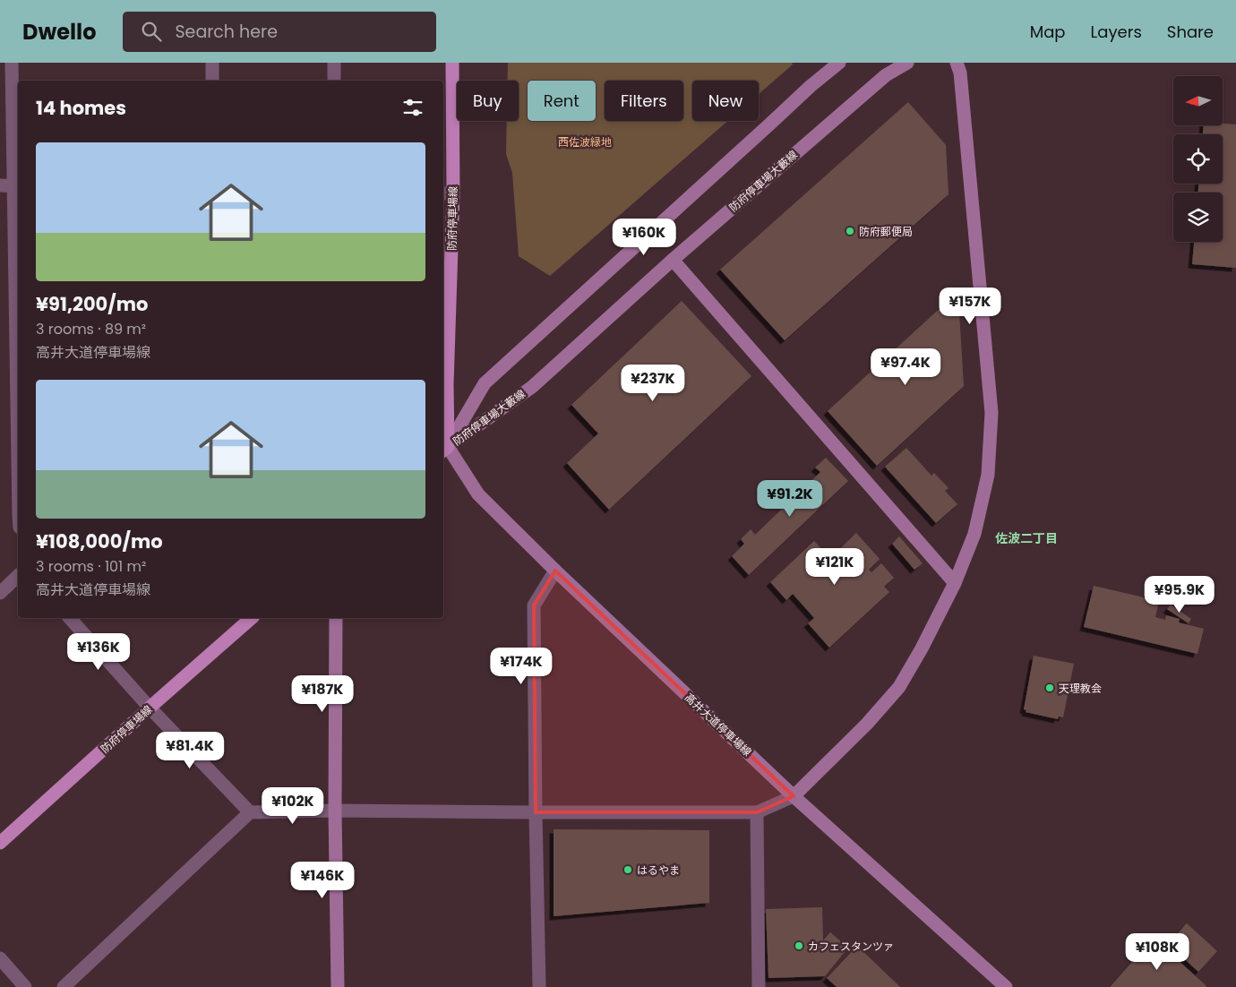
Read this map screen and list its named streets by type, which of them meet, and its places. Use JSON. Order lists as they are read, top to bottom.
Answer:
{
  "streets": {
    "main road": ["防府停車場大藪線", "防府停車場線", "高井大道停車場線"]
  },
  "crossings": [
    ["防府停車場大藪線", "防府停車場線"],
    ["防府停車場大藪線", "高井大道停車場線"],
    ["防府停車場線", "高井大道停車場線"]
  ],
  "districts": ["佐波二丁目"],
  "parks": ["西佐波緑地"],
  "places": [
    "防府郵便局",
    "天理教会",
    "はるやま",
    "カフェスタンツァ"
  ],
  "north": "left",
  "page": {
    "header": "Dwello",
    "search": "Search here",
    "nav": ["Map", "Layers", "Share"],
    "chip": [
      "Buy",
      "Rent",
      "Filters",
      "New"
    ],
    "heading": "14 homes",
    "list": [
      {
        "name": "¥91,200/mo",
        "note": "3 rooms · 89 m² · 高井大道停車場線"
      },
      {
        "name": "¥108,000/mo",
        "note": "3 rooms · 101 m² · 高井大道停車場線"
      }
    ],
    "price": [
      "¥160K",
      "¥157K",
      "¥97.4K",
      "¥237K",
      "¥91.2K",
      "¥121K",
      "¥95.9K",
      "¥136K",
      "¥174K",
      "¥187K",
      "¥81.4K",
      "¥102K",
      "¥146K",
      "¥108K"
    ]
  }
}
